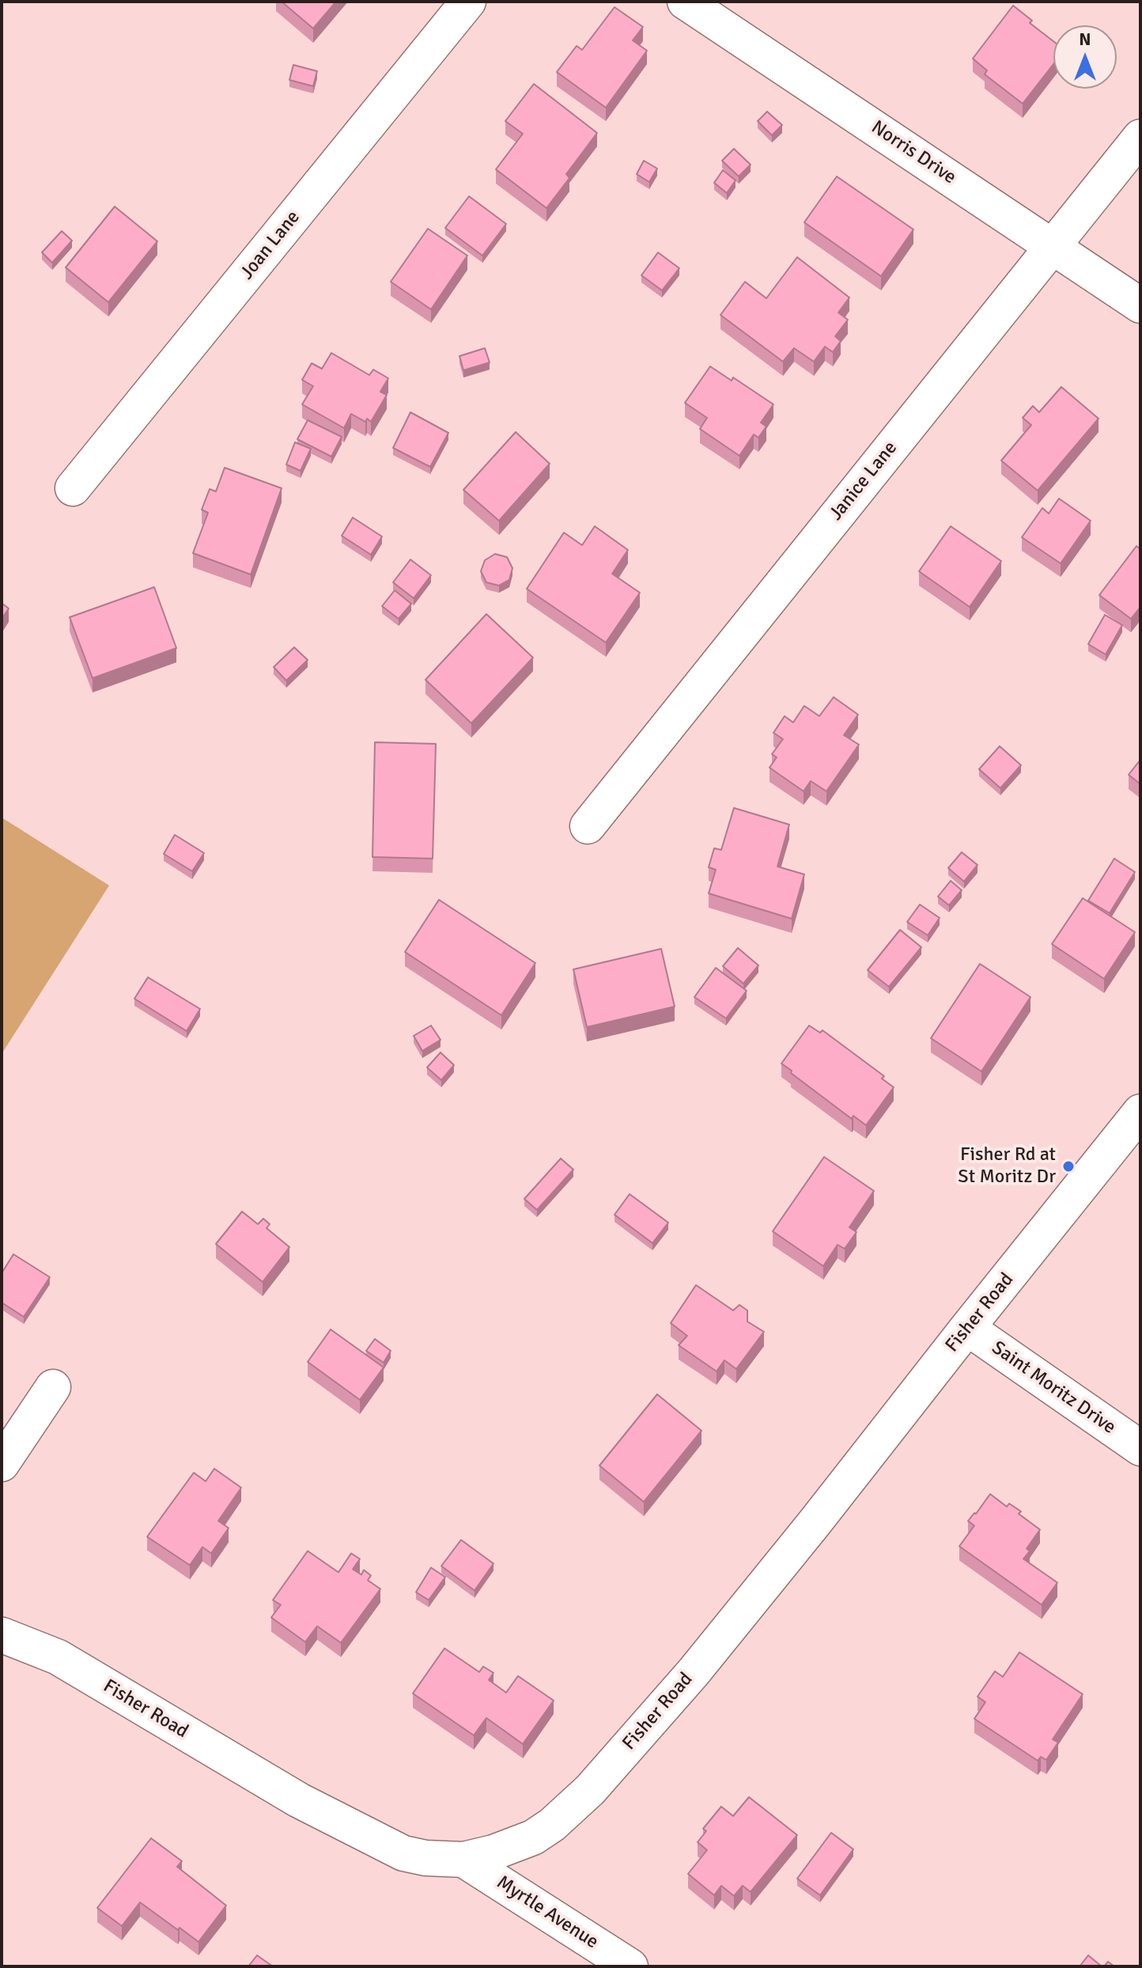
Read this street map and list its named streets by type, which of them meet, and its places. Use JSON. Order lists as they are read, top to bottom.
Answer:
{
  "streets": {
    "street": [
      "Norris Drive",
      "Joan Lane",
      "Janice Lane",
      "Fisher Road",
      "Saint Moritz Drive",
      "Myrtle Avenue"
    ]
  },
  "crossings": [
    ["Norris Drive", "Janice Lane"],
    ["Fisher Road", "Saint Moritz Drive"],
    ["Fisher Road", "Myrtle Avenue"]
  ],
  "places": ["Fisher Rd at St Moritz Dr"],
  "north": "top"
}
